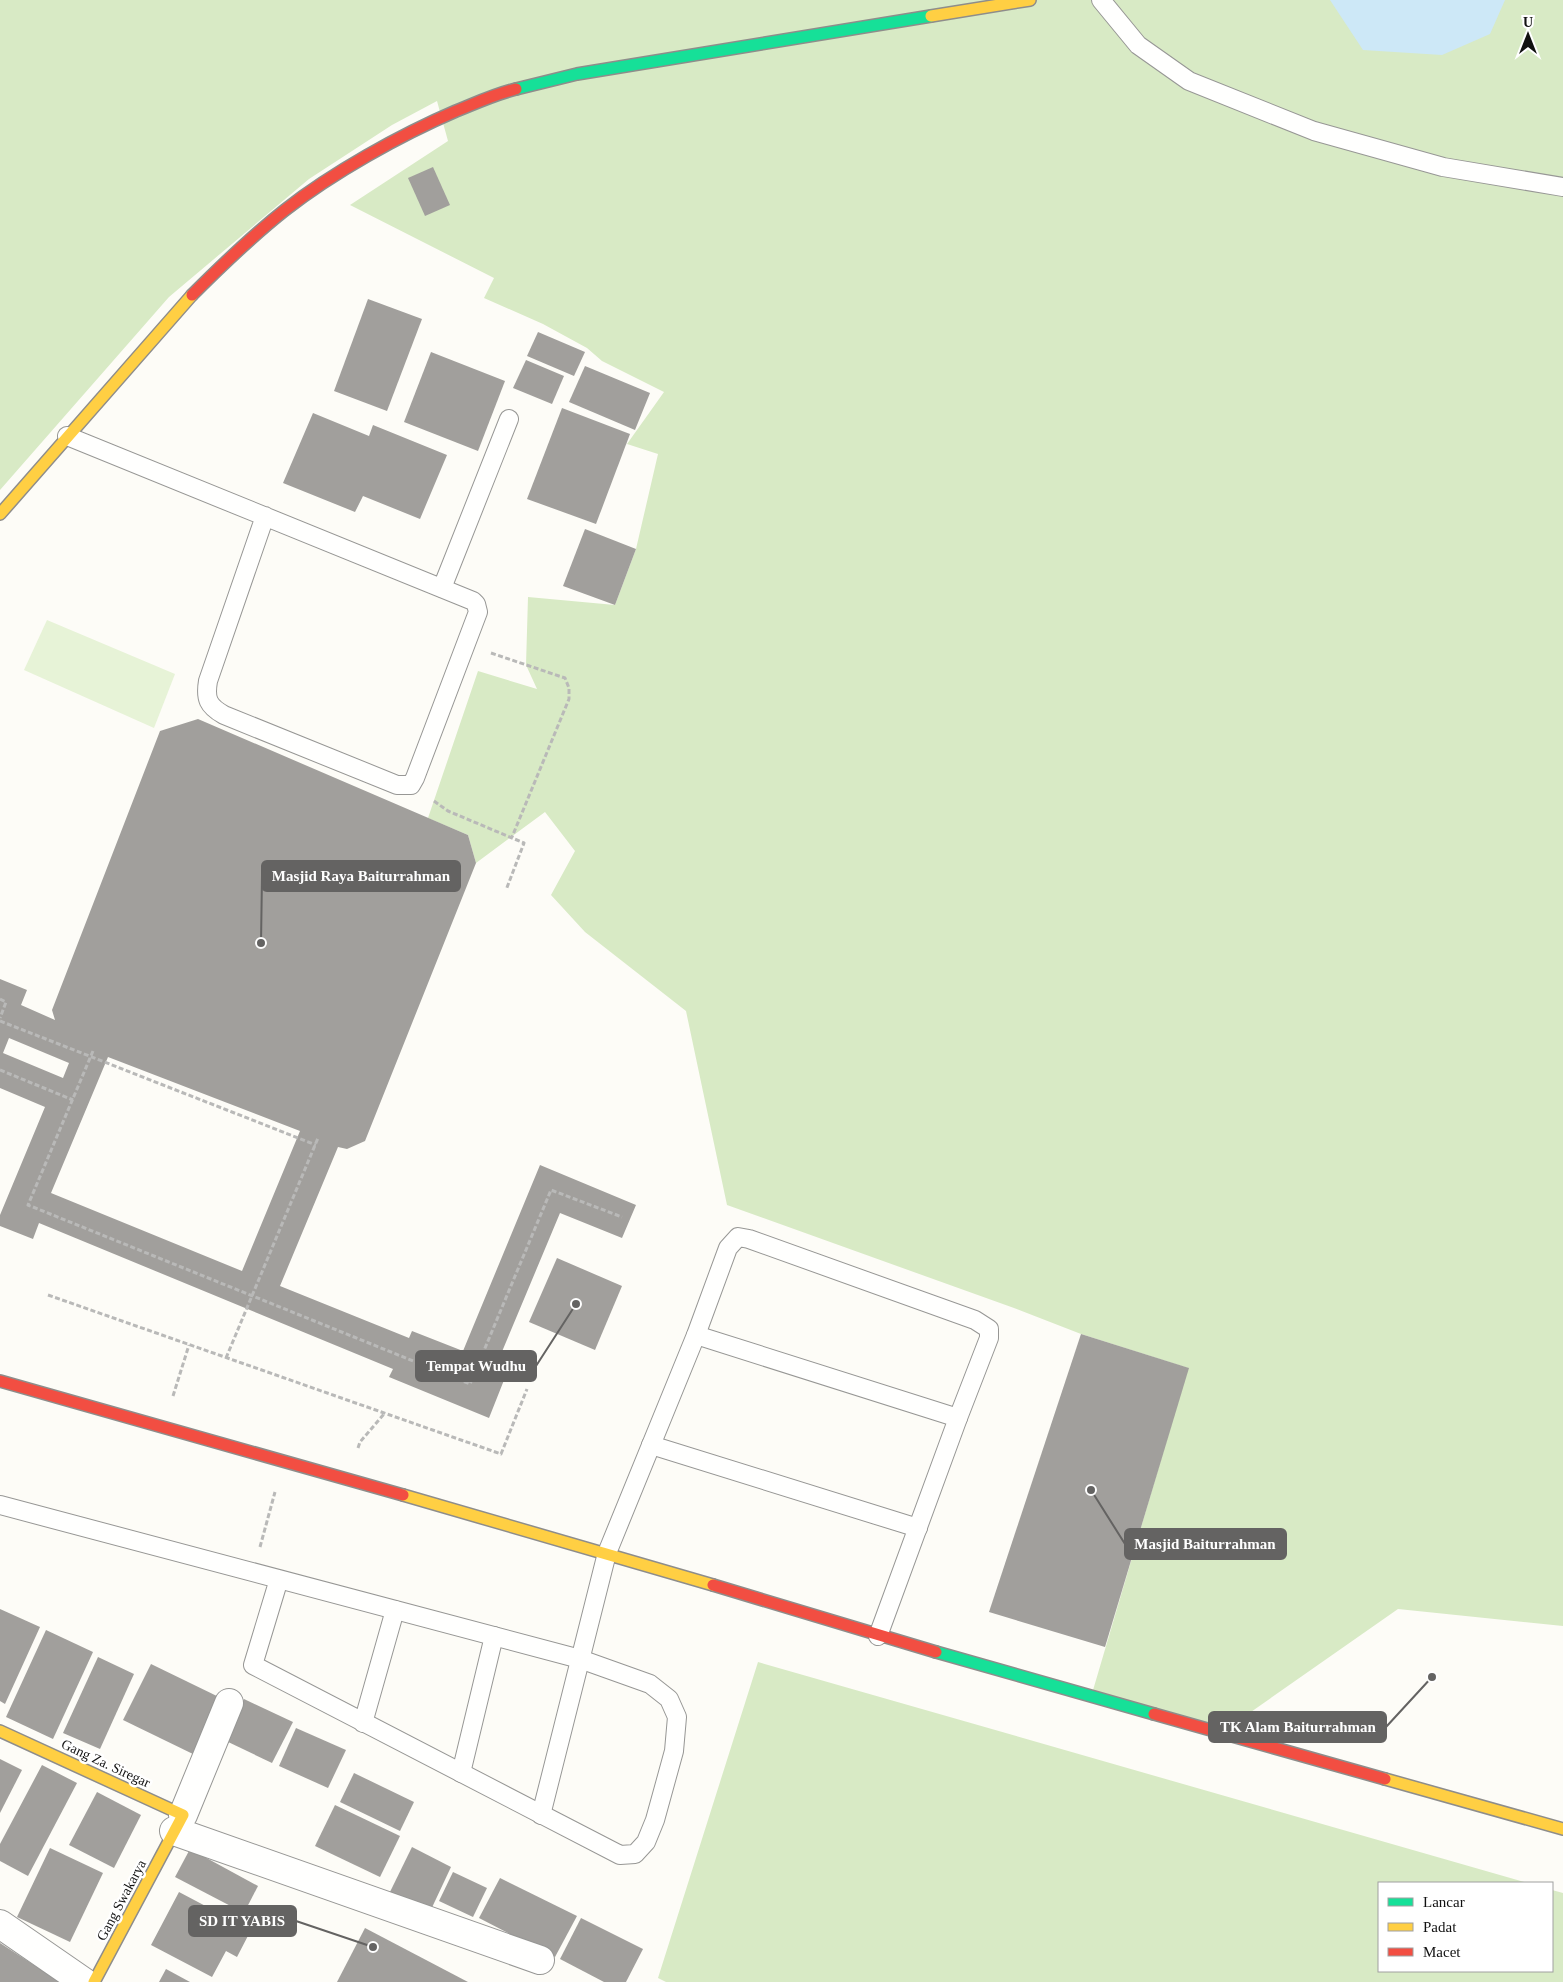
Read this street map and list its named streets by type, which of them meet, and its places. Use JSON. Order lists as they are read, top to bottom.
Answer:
{
  "streets": {
    "street": ["Gang Za. Siregar", "Gang Swakarya"]
  },
  "crossings": [
    ["Gang Za. Siregar", "Gang Swakarya"]
  ],
  "places": [
    "Masjid Raya Baiturrahman",
    "Tempat Wudhu",
    "Masjid Baiturrahman",
    "TK Alam Baiturrahman",
    "SD IT YABIS"
  ],
  "legend": ["Lancar", "Padat", "Macet"],
  "north": "top"
}
